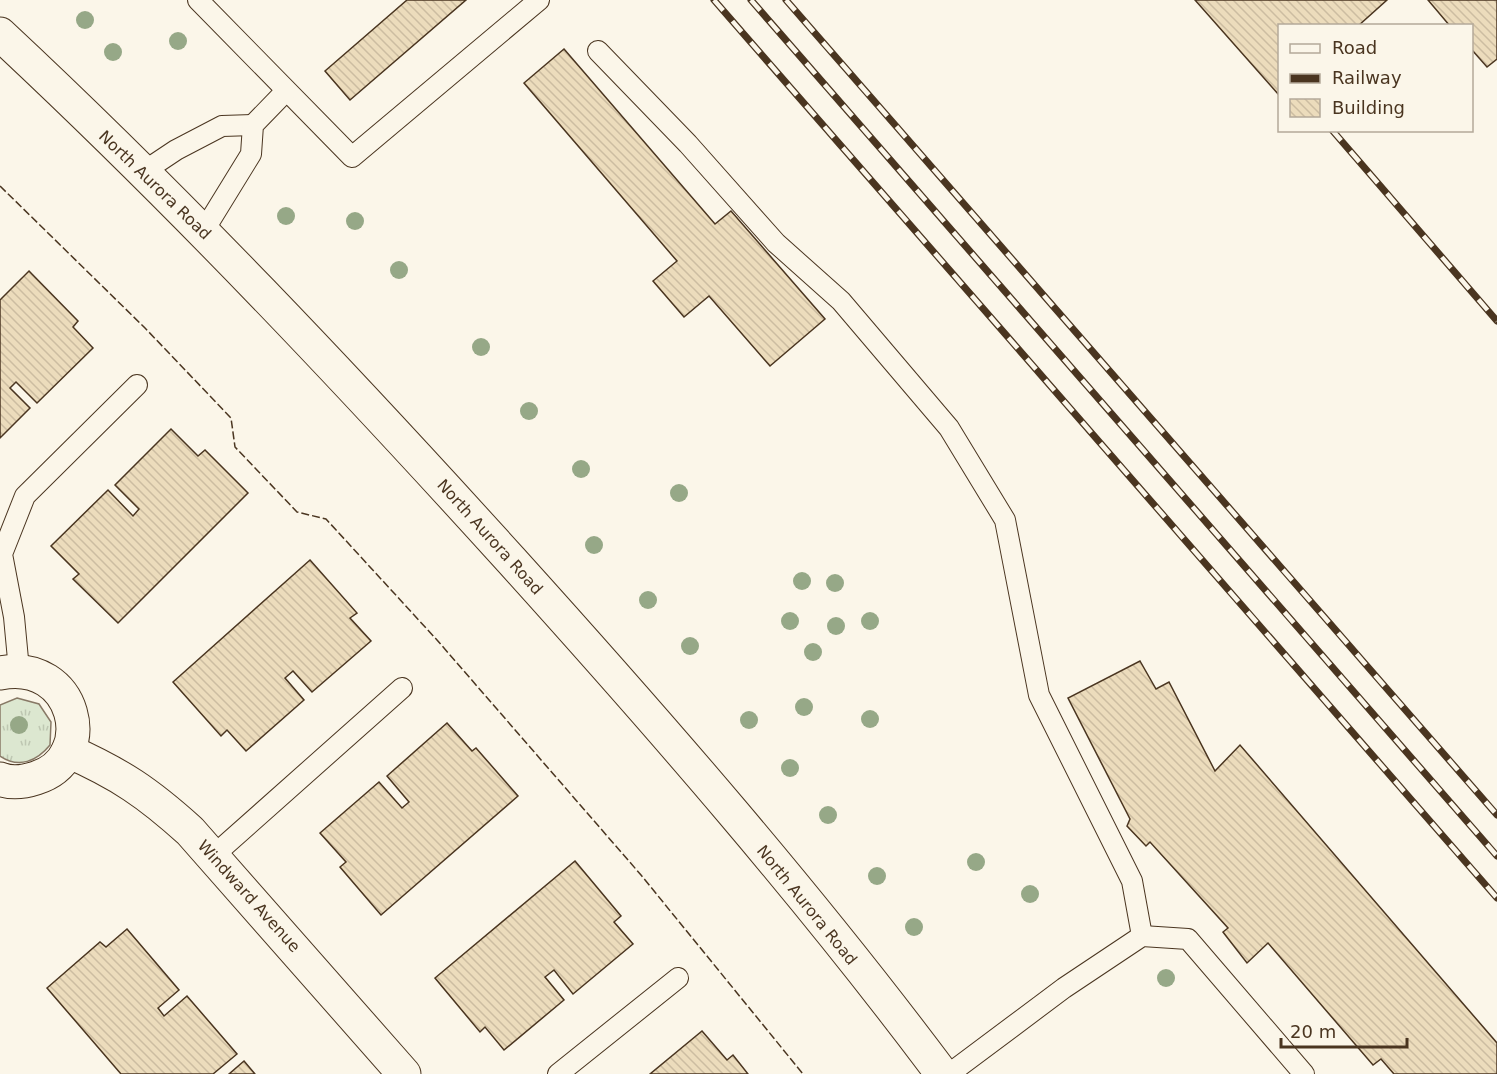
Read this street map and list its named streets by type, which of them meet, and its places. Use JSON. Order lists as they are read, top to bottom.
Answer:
{
  "streets": {
    "main road": ["North Aurora Road", "Windward Avenue"]
  },
  "legend": ["Road", "Railway", "Building"],
  "scale_bar": "20 m"
}
